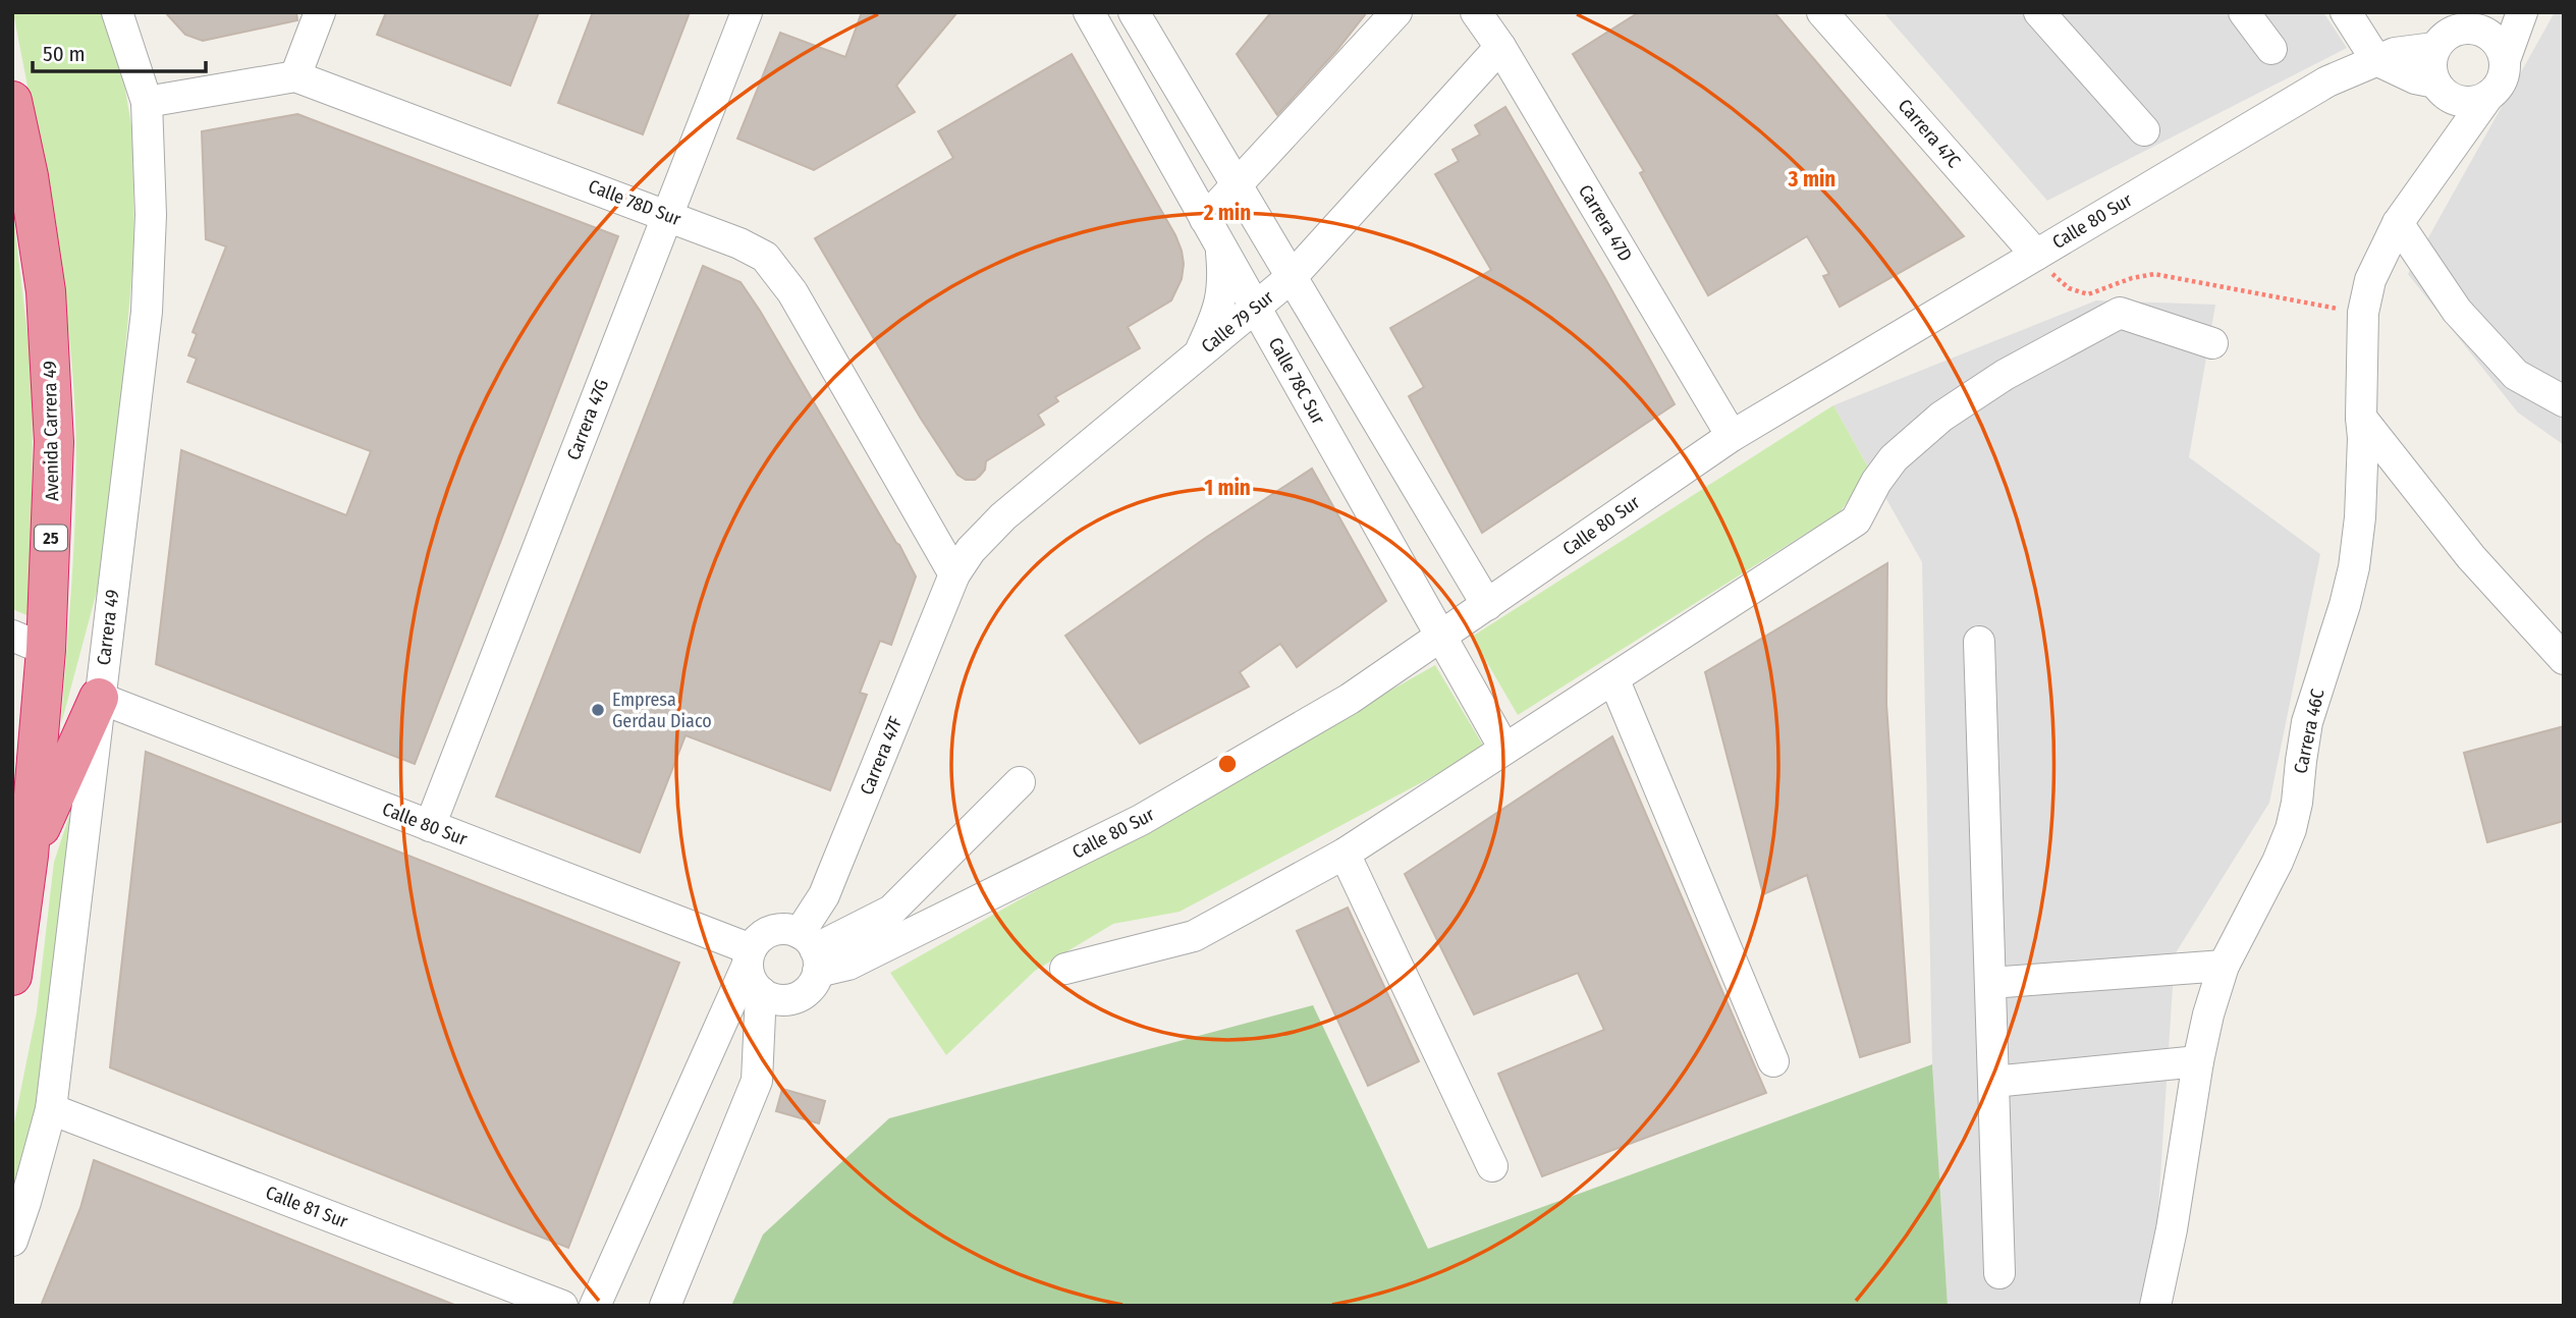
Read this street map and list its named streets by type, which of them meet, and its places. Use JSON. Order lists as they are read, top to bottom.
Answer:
{
  "streets": {
    "highway": ["Avenida Carrera 49", "25"],
    "street": [
      "Carrera 47C",
      "Calle 78D Sur",
      "Calle 80 Sur",
      "Carrera 47D",
      "Calle 79 Sur",
      "Calle 78C Sur",
      "Carrera 47G",
      "Carrera 49",
      "Carrera 46C",
      "Carrera 47F",
      "Calle 81 Sur"
    ]
  },
  "crossings": [
    ["Carrera 47C", "Calle 80 Sur"],
    ["Calle 78D Sur", "Calle 79 Sur"],
    ["Calle 78D Sur", "Carrera 47G"],
    ["Calle 78D Sur", "Carrera 47F"],
    ["Calle 80 Sur", "Carrera 47D"],
    ["Calle 80 Sur", "Calle 78C Sur"],
    ["Calle 80 Sur", "Carrera 47G"],
    ["Calle 80 Sur", "Carrera 49"],
    ["Calle 80 Sur", "Carrera 46C"],
    ["Calle 80 Sur", "Carrera 47F"],
    ["Carrera 47D", "Calle 79 Sur"],
    ["Calle 79 Sur", "Calle 78C Sur"],
    ["Calle 79 Sur", "Carrera 47F"],
    ["Carrera 49", "Calle 81 Sur"]
  ],
  "places": ["Empresa Gerdau Diaco"],
  "scale_bar": "50 m",
  "rings": ["3 min", "2 min", "1 min"]
}
